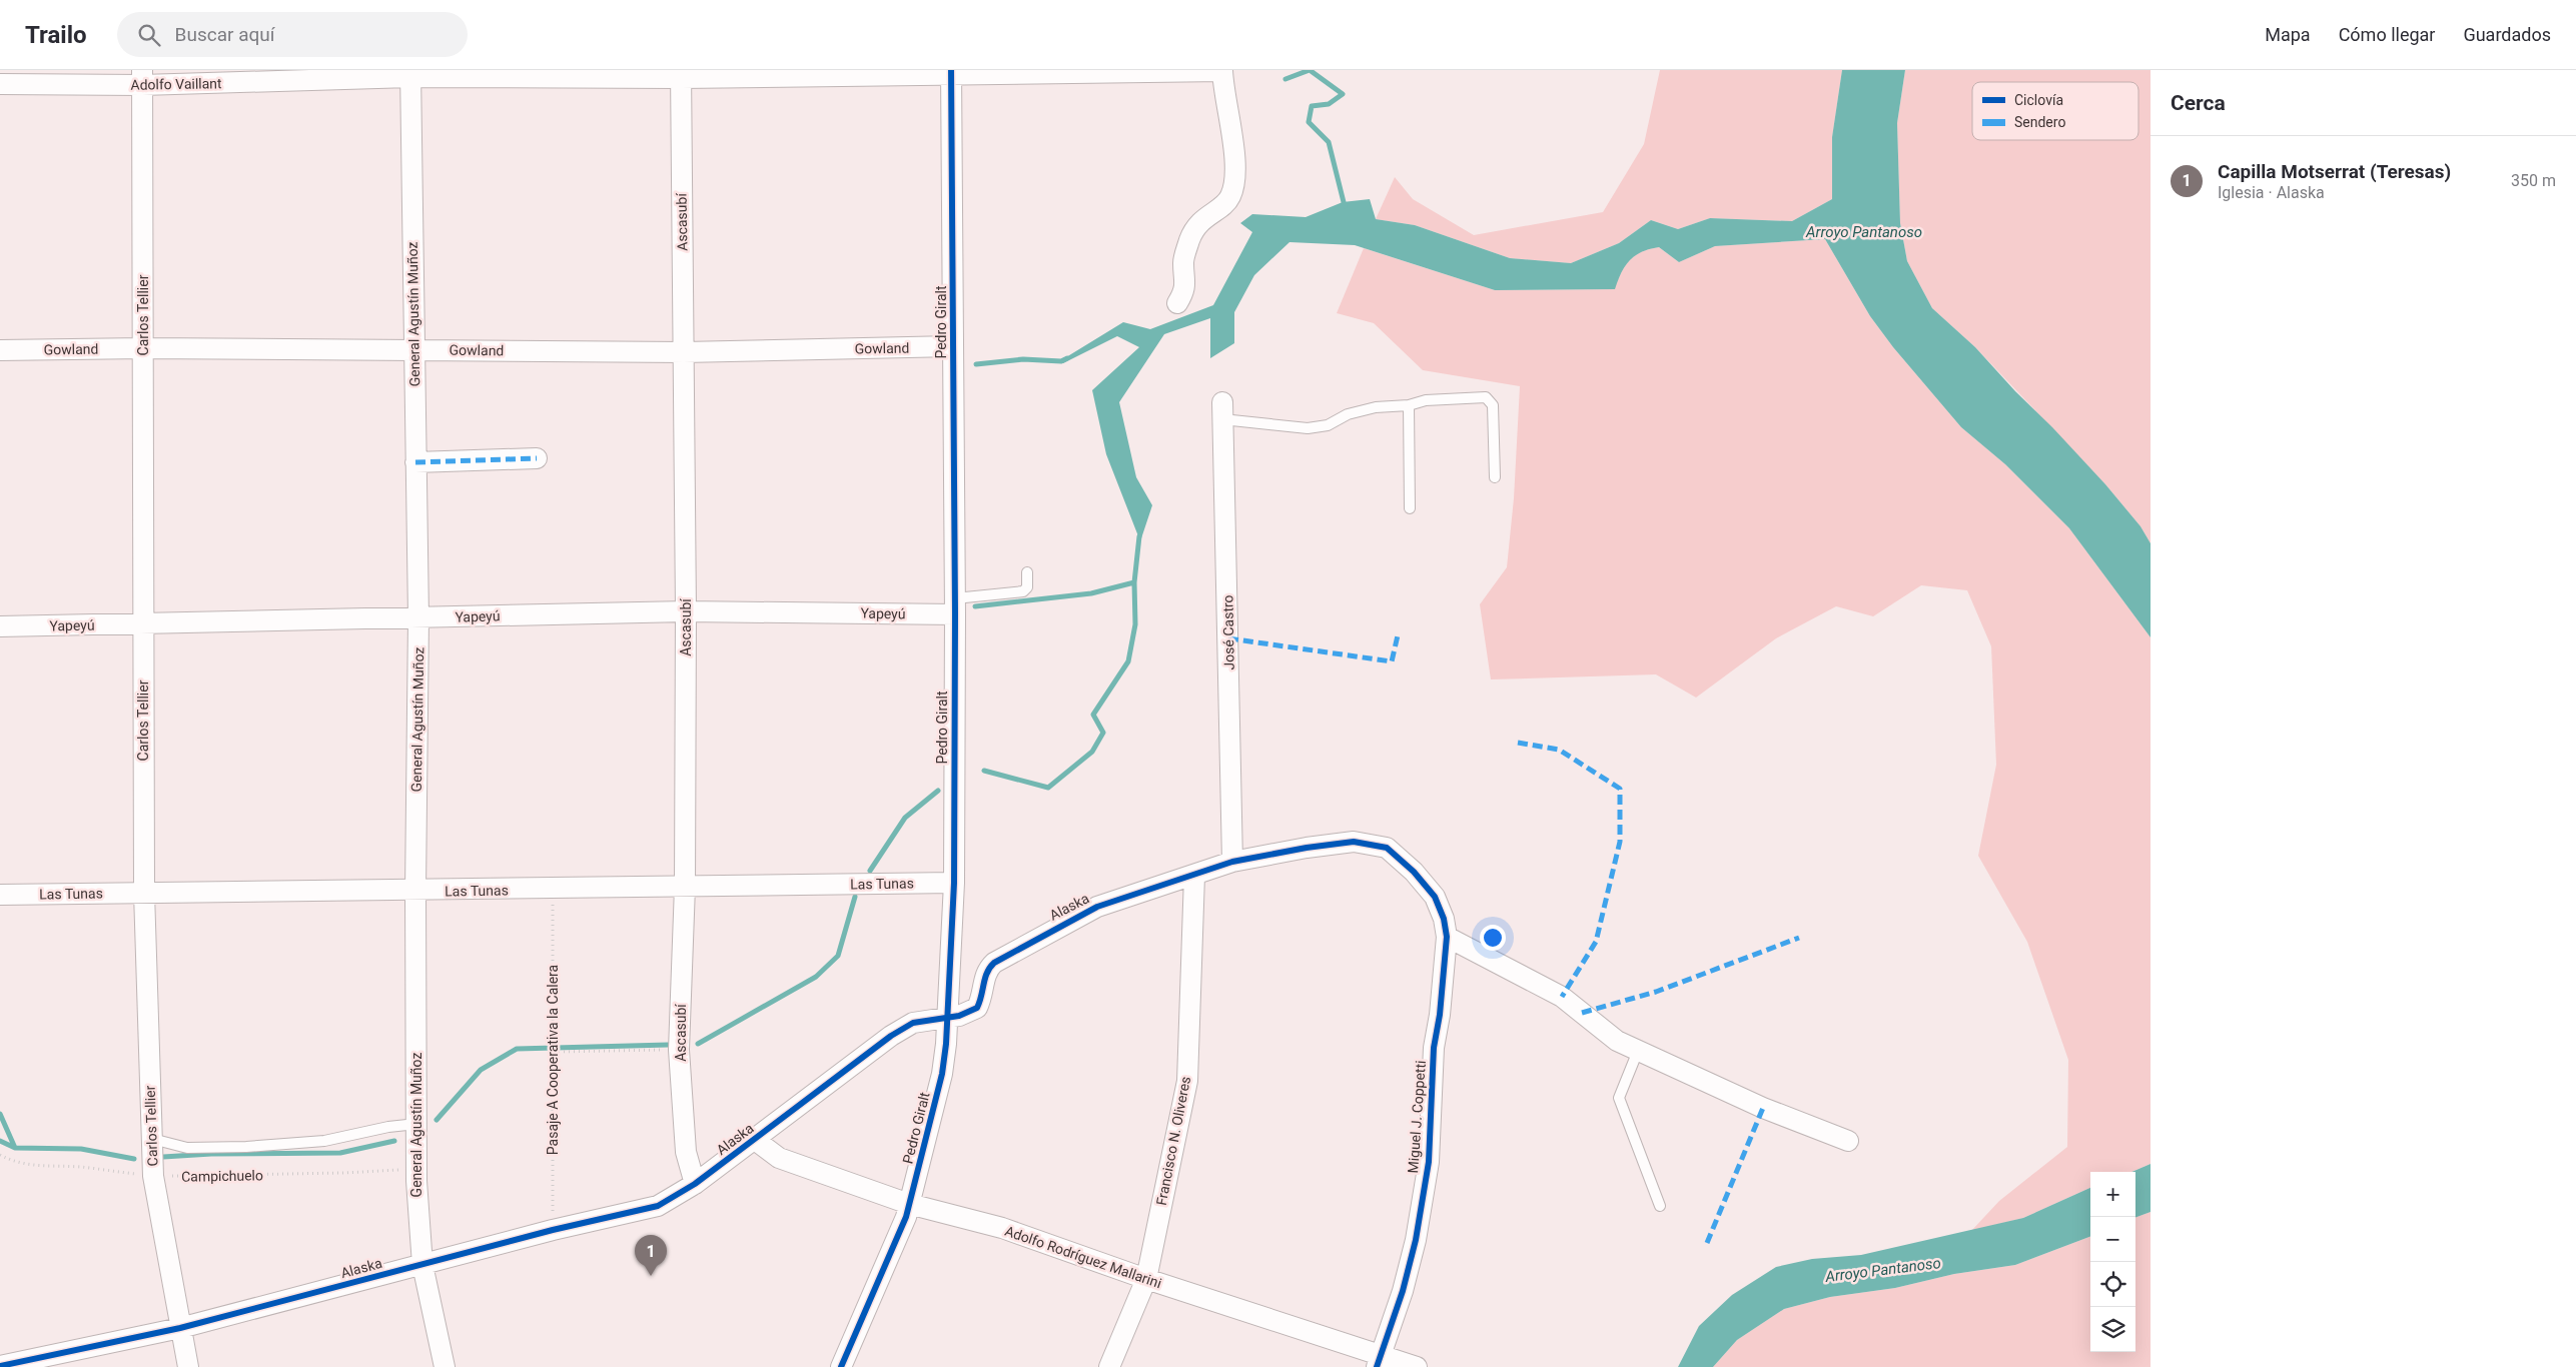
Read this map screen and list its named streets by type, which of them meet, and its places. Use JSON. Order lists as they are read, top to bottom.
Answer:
{
  "streets": {
    "street": [
      "Adolfo Vaillant",
      "Ascasubí",
      "General Agustín Muñoz",
      "Carlos Tellier",
      "Pedro Giralt",
      "Gowland",
      "Yapeyú",
      "José Castro",
      "Las Tunas",
      "Alaska",
      "Miguel J. Coppetti",
      "Francisco N. Oliveres",
      "Adolfo Rodríguez Mallarini"
    ],
    "path": ["Pasaje A Cooperativa la Calera", "Campichuelo"]
  },
  "crossings": [
    ["Adolfo Vaillant", "Ascasubí"],
    ["Adolfo Vaillant", "General Agustín Muñoz"],
    ["Adolfo Vaillant", "Carlos Tellier"],
    ["Adolfo Vaillant", "Pedro Giralt"],
    ["Ascasubí", "Gowland"],
    ["Ascasubí", "Yapeyú"],
    ["Ascasubí", "Las Tunas"],
    ["Ascasubí", "Alaska"],
    ["General Agustín Muñoz", "Gowland"],
    ["General Agustín Muñoz", "Yapeyú"],
    ["General Agustín Muñoz", "Las Tunas"],
    ["General Agustín Muñoz", "Alaska"],
    ["General Agustín Muñoz", "Campichuelo"],
    ["Carlos Tellier", "Gowland"],
    ["Carlos Tellier", "Yapeyú"],
    ["Carlos Tellier", "Las Tunas"],
    ["Carlos Tellier", "Alaska"],
    ["Carlos Tellier", "Campichuelo"],
    ["Pedro Giralt", "Gowland"],
    ["Pedro Giralt", "Yapeyú"],
    ["Pedro Giralt", "Las Tunas"],
    ["Pedro Giralt", "Alaska"],
    ["Pedro Giralt", "Adolfo Rodríguez Mallarini"],
    ["José Castro", "Alaska"],
    ["Las Tunas", "Pasaje A Cooperativa la Calera"],
    ["Alaska", "Pasaje A Cooperativa la Calera"],
    ["Alaska", "Miguel J. Coppetti"],
    ["Alaska", "Francisco N. Oliveres"],
    ["Alaska", "Adolfo Rodríguez Mallarini"],
    ["Miguel J. Coppetti", "Adolfo Rodríguez Mallarini"],
    ["Francisco N. Oliveres", "Adolfo Rodríguez Mallarini"]
  ],
  "water": ["Arroyo Pantanoso"],
  "legend": ["Ciclovía", "Sendero"],
  "page": {
    "header": "Trailo",
    "search": "Buscar aquí",
    "nav": ["Mapa", "Cómo llegar", "Guardados"],
    "heading": "Cerca",
    "list": [
      {
        "mark": "1",
        "name": "Capilla Motserrat (Teresas)",
        "note": "Iglesia · Alaska",
        "value": "350 m"
      }
    ],
    "map_buttons": ["+", "−"],
    "pins": "1"
  }
}
